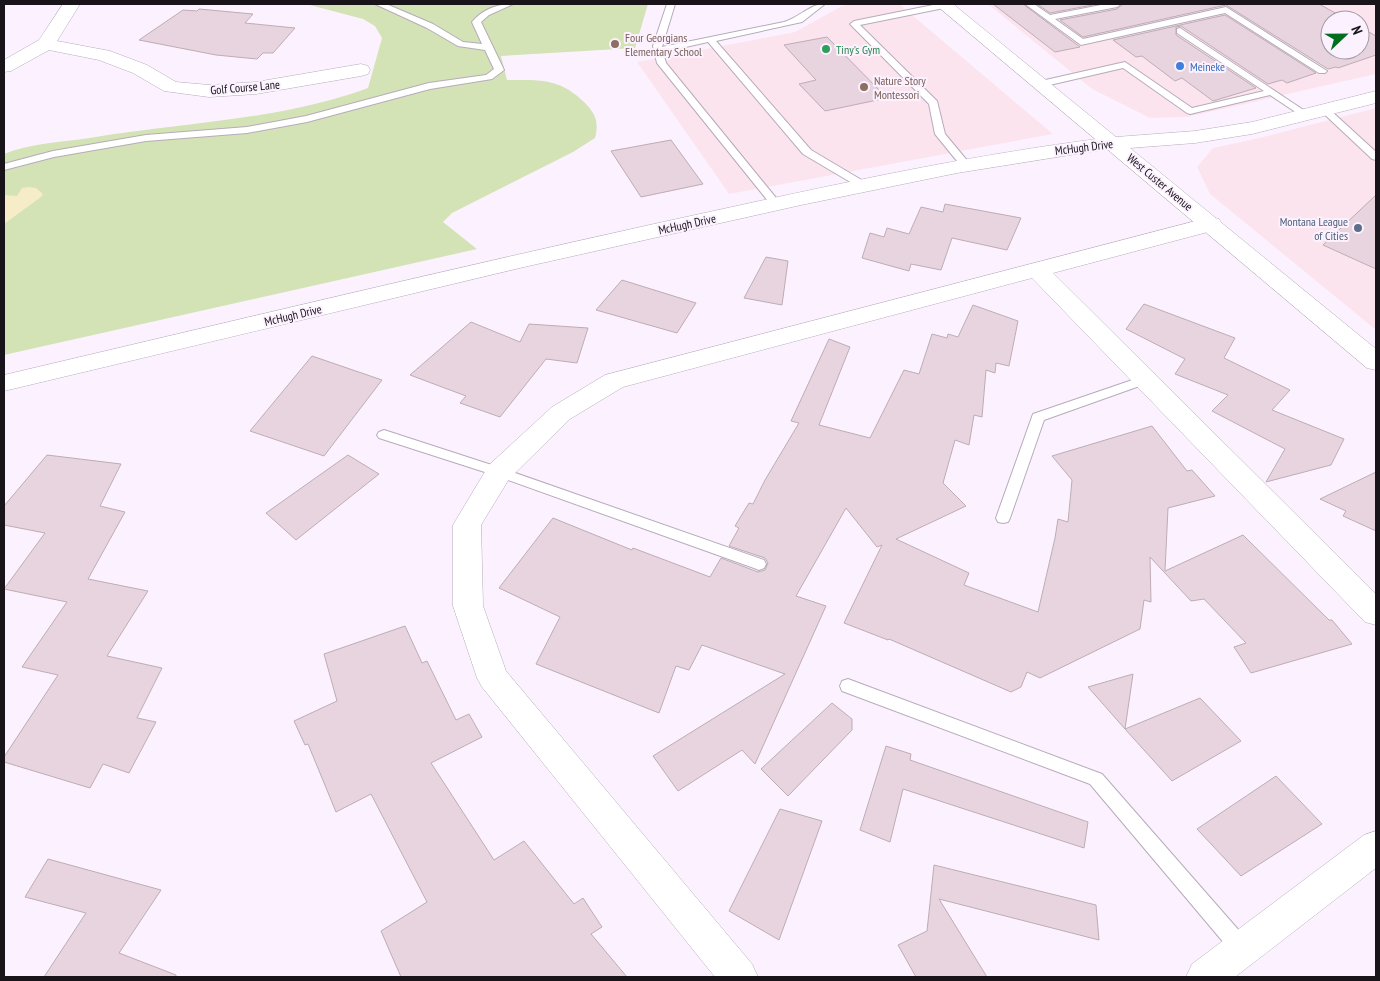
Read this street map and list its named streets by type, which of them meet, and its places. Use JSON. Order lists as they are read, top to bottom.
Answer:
{
  "streets": {
    "street": ["Golf Course Lane", "McHugh Drive", "West Custer Avenue"]
  },
  "crossings": [
    ["McHugh Drive", "West Custer Avenue"]
  ],
  "places": [
    "Four Georgians Elementary School",
    "Tiny's Gym",
    "Meineke",
    "Nature Story Montessori",
    "Montana League of Cities"
  ],
  "north": "right"
}
